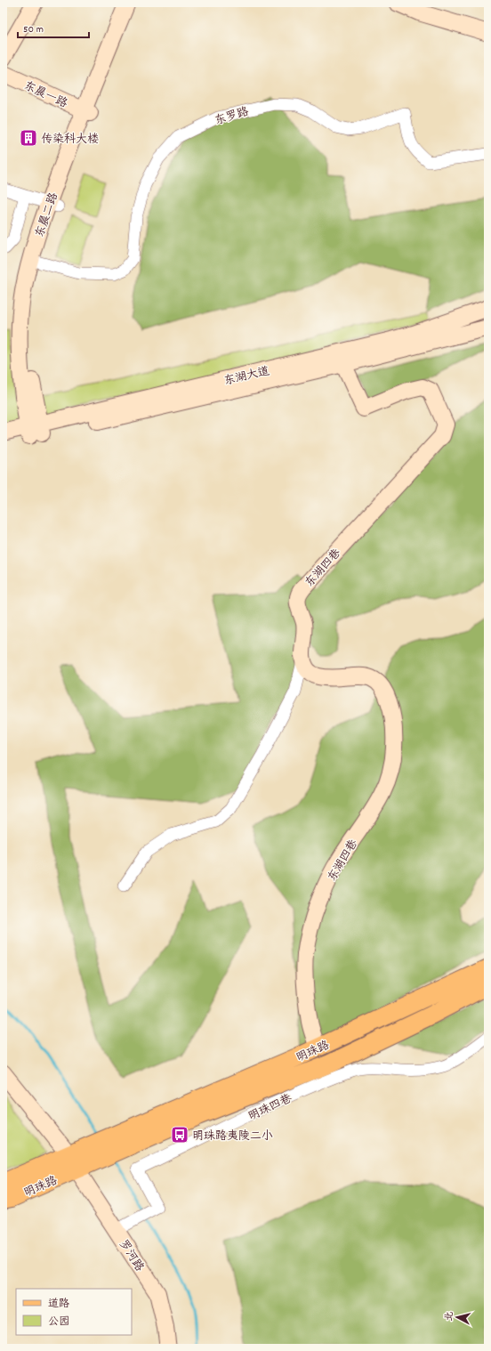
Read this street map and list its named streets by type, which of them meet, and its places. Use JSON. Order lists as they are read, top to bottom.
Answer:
{
  "streets": {
    "main road": [
      "东晨一路",
      "东晨二路",
      "东湖大道",
      "东湖四巷",
      "明珠路",
      "罗河路"
    ],
    "street": ["东罗路", "明珠四巷"]
  },
  "crossings": [
    ["东晨一路", "东晨二路"],
    ["东罗路", "东晨二路"],
    ["东晨二路", "东湖大道"],
    ["东湖大道", "东湖四巷"],
    ["东湖四巷", "明珠路"],
    ["明珠路", "罗河路"],
    ["明珠四巷", "罗河路"]
  ],
  "places": {
    "building": ["传染科大楼"],
    "bus stop": ["明珠路夷陵二小"]
  },
  "legend": ["道路", "公园"],
  "scale_bar": "50 m",
  "north": "left"
}
